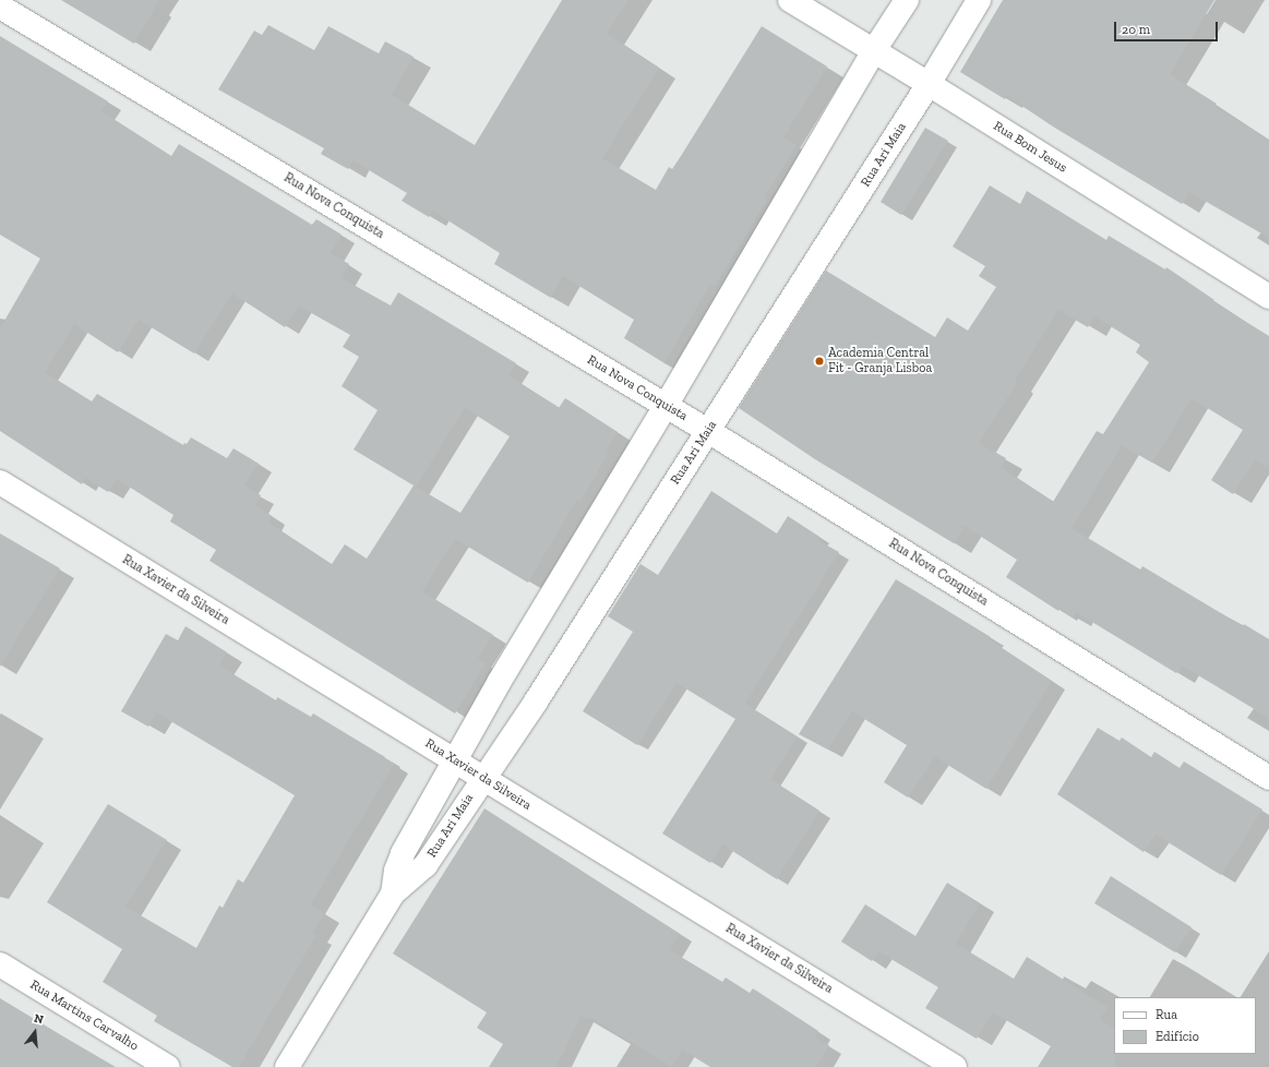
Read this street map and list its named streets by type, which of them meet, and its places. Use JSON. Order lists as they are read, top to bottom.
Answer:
{
  "streets": {
    "street": [
      "Rua Bom Jesus",
      "Rua Ari Maia",
      "Rua Nova Conquista",
      "Rua Xavier da Silveira",
      "Rua Martins Carvalho"
    ]
  },
  "crossings": [
    ["Rua Bom Jesus", "Rua Ari Maia"],
    ["Rua Ari Maia", "Rua Nova Conquista"],
    ["Rua Ari Maia", "Rua Xavier da Silveira"]
  ],
  "places": ["Academia Central Fit - Granja Lisboa"],
  "legend": ["Rua", "Edifício"],
  "scale_bar": "20 m",
  "north": "top"
}
